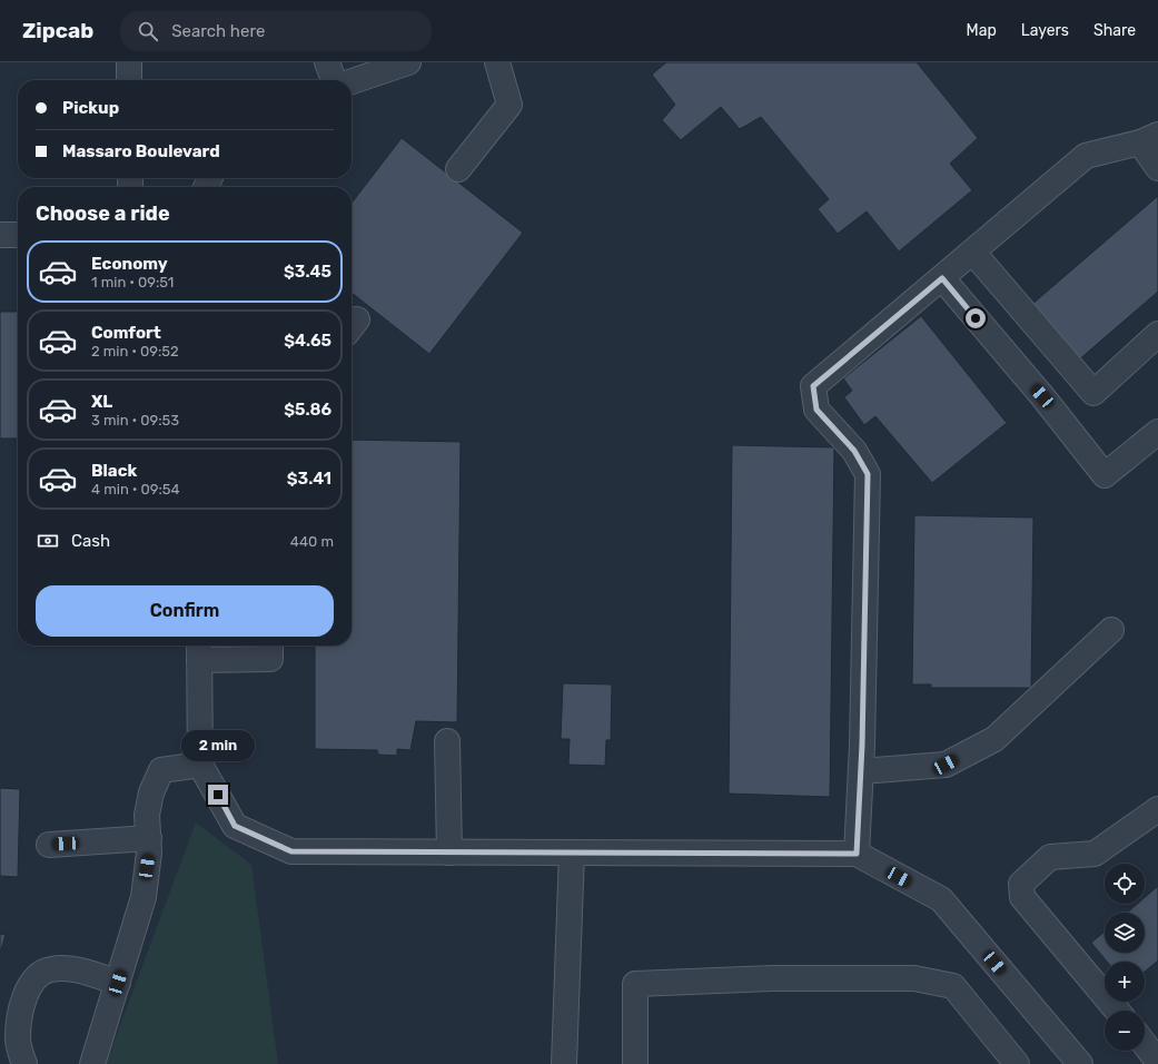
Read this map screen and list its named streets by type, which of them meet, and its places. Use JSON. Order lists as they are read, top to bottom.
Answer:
{
  "page": {
    "header": "Zipcab",
    "search": "Search here",
    "nav": ["Map", "Layers", "Share"],
    "banner": ["Pickup", "Massaro Boulevard"],
    "heading": "Choose a ride",
    "list": [
      {
        "name": "Economy",
        "note": "1 min · 09:51",
        "value": "$3.45"
      },
      {
        "name": "Comfort",
        "note": "2 min · 09:52",
        "value": "$4.65"
      },
      {
        "name": "XL",
        "note": "3 min · 09:53",
        "value": "$5.86"
      },
      {
        "name": "Black",
        "note": "4 min · 09:54",
        "value": "$3.41"
      }
    ],
    "pay": ["Cash", "440 m"],
    "buttons": "Confirm",
    "bubble": "2 min",
    "map_buttons": ["+", "−"]
  }
}
